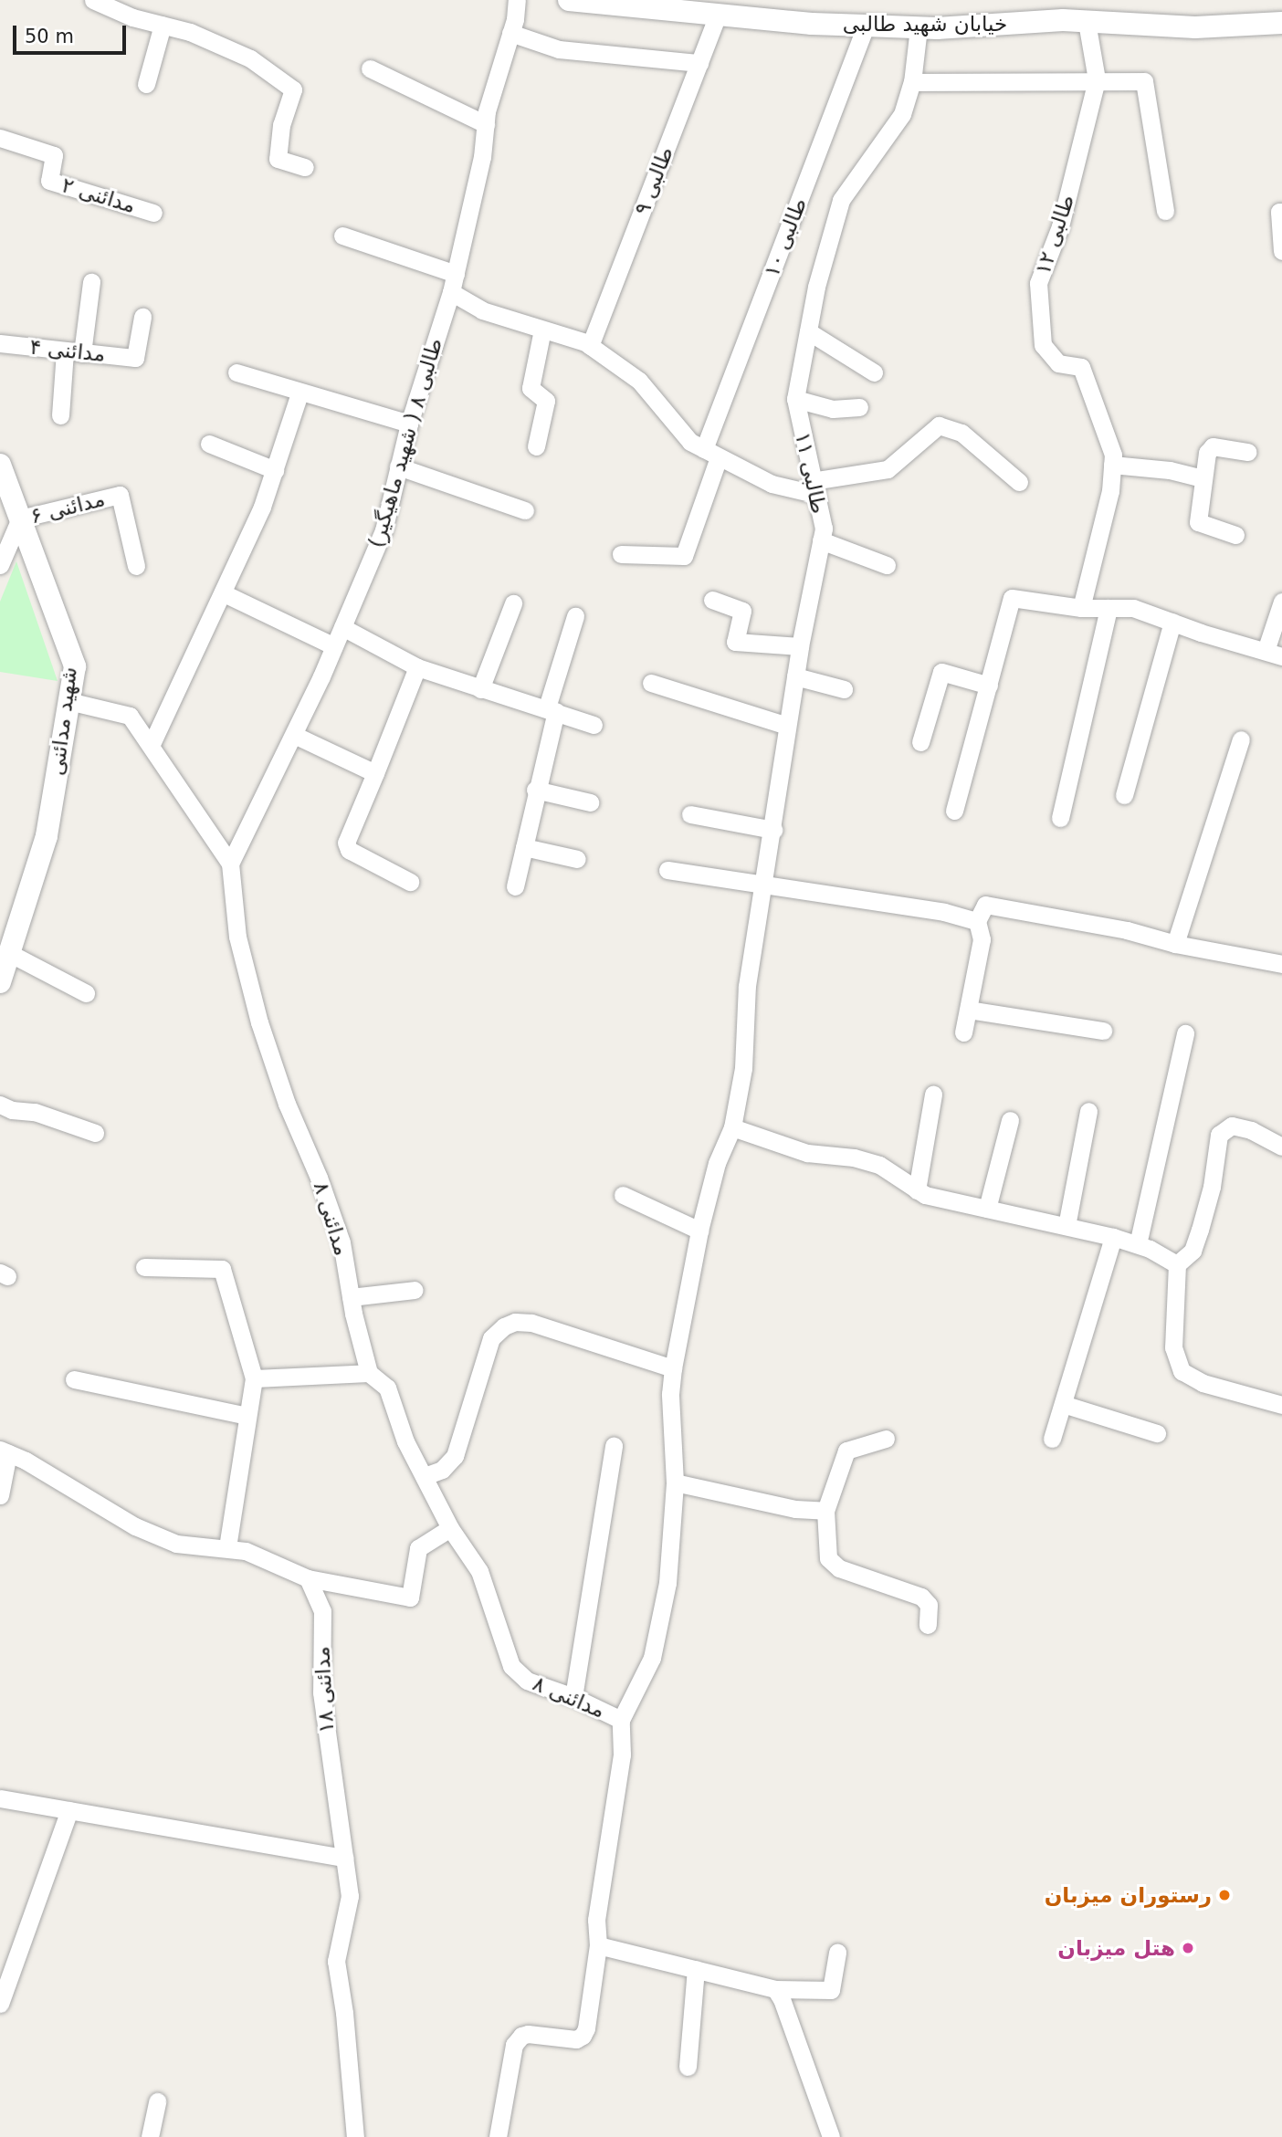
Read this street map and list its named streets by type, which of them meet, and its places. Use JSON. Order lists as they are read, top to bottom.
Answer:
{
  "streets": {
    "street": [
      "خیابان شهید طالبی",
      "طالبی ۹",
      "مدائنی ۲",
      "طالبی ۱۲",
      "طالبی ۱۰",
      "مدائنی ۴",
      "طالبی ۸ ( شهید ماهیگیر)",
      "طالبی ۱۱",
      "مدائنی ۶",
      "شهید مدائنی",
      "مدائنی ۸",
      "مدائنی ۱۸"
    ]
  },
  "crossings": [
    ["خیابان شهید طالبی", "طالبی ۹"],
    ["خیابان شهید طالبی", "طالبی ۱۲"],
    ["خیابان شهید طالبی", "طالبی ۱۰"],
    ["خیابان شهید طالبی", "طالبی ۱۱"],
    ["طالبی ۸ ( شهید ماهیگیر)", "مدائنی ۸"],
    ["طالبی ۱۱", "مدائنی ۸"],
    ["مدائنی ۶", "شهید مدائنی"],
    ["شهید مدائنی", "مدائنی ۸"]
  ],
  "places": ["رستوران میزبان", "هتل میزبان"],
  "scale_bar": "50 m"
}
